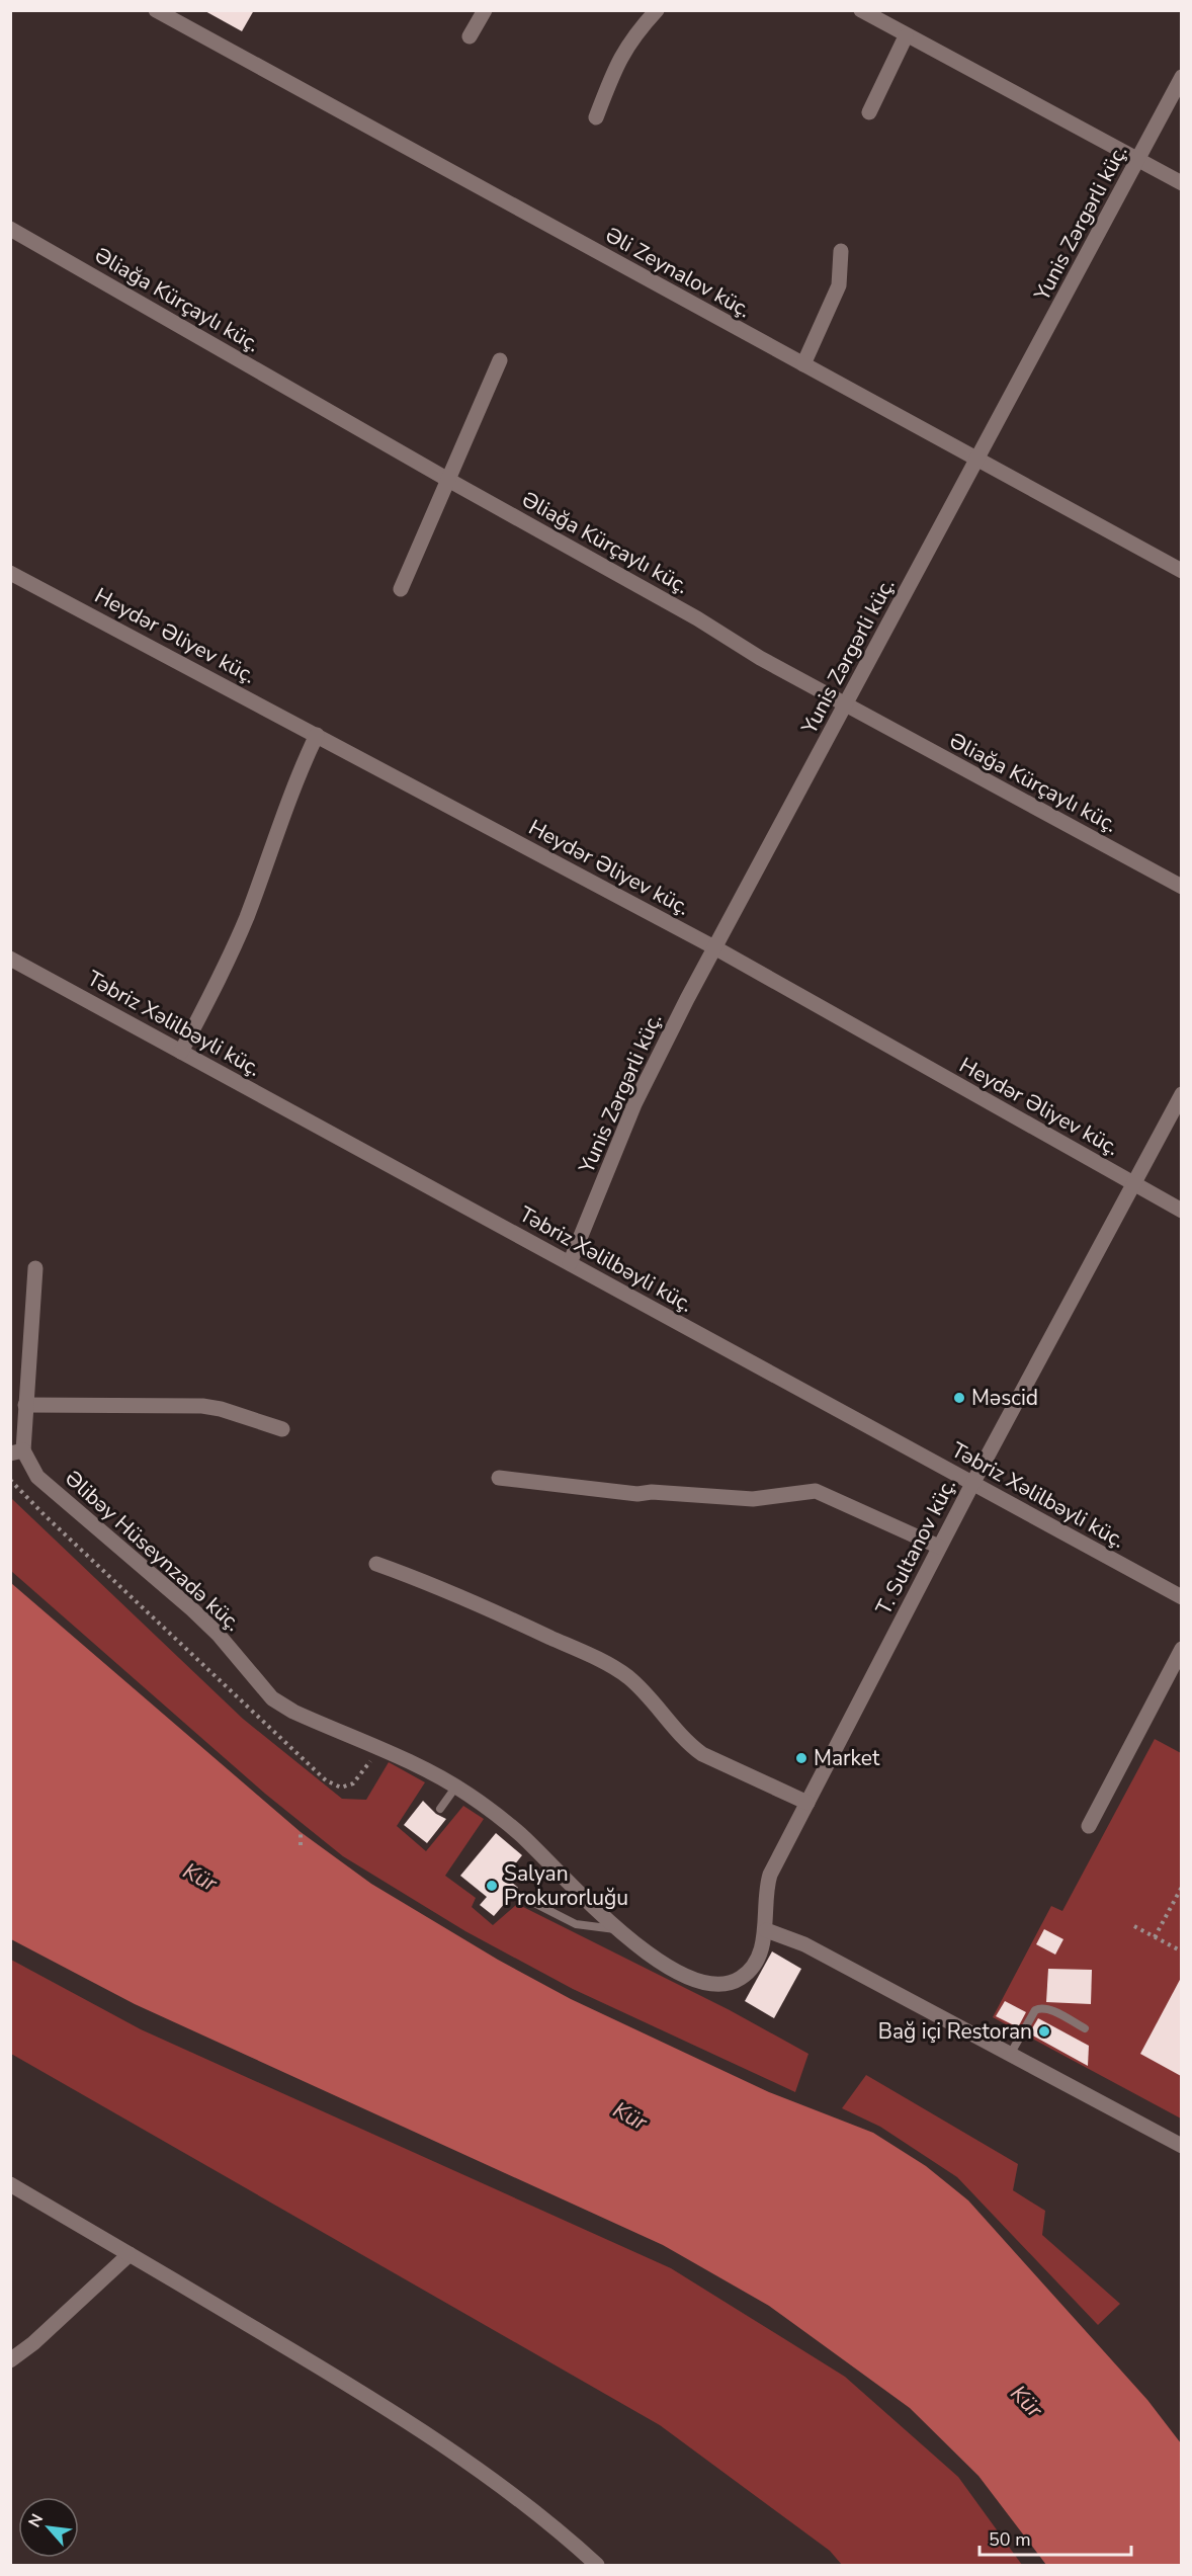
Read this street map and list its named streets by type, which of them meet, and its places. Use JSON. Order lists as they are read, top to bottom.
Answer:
{
  "streets": {
    "street": [
      "Yunis Zərgərli küç.",
      "Əli Zeynalov küç.",
      "Əliağa Kürçaylı küç.",
      "Heydər Əliyev küç.",
      "Təbriz Xəlilbəyli küç.",
      "T. Sultanov küç.",
      "Əlibəy Hüseynzadə küç."
    ]
  },
  "crossings": [
    ["Yunis Zərgərli küç.", "Əli Zeynalov küç."],
    ["Yunis Zərgərli küç.", "Əliağa Kürçaylı küç."],
    ["Yunis Zərgərli küç.", "Heydər Əliyev küç."],
    ["Yunis Zərgərli küç.", "Təbriz Xəlilbəyli küç."],
    ["Heydər Əliyev küç.", "T. Sultanov küç."],
    ["Təbriz Xəlilbəyli küç.", "T. Sultanov küç."],
    ["T. Sultanov küç.", "Əlibəy Hüseynzadə küç."]
  ],
  "water": ["Kür"],
  "places": [
    "Məscid",
    "Market",
    "Salyan Prokurorluğu",
    "Bağ içi Restoran"
  ],
  "scale_bar": "50 m",
  "north": "top left"
}
